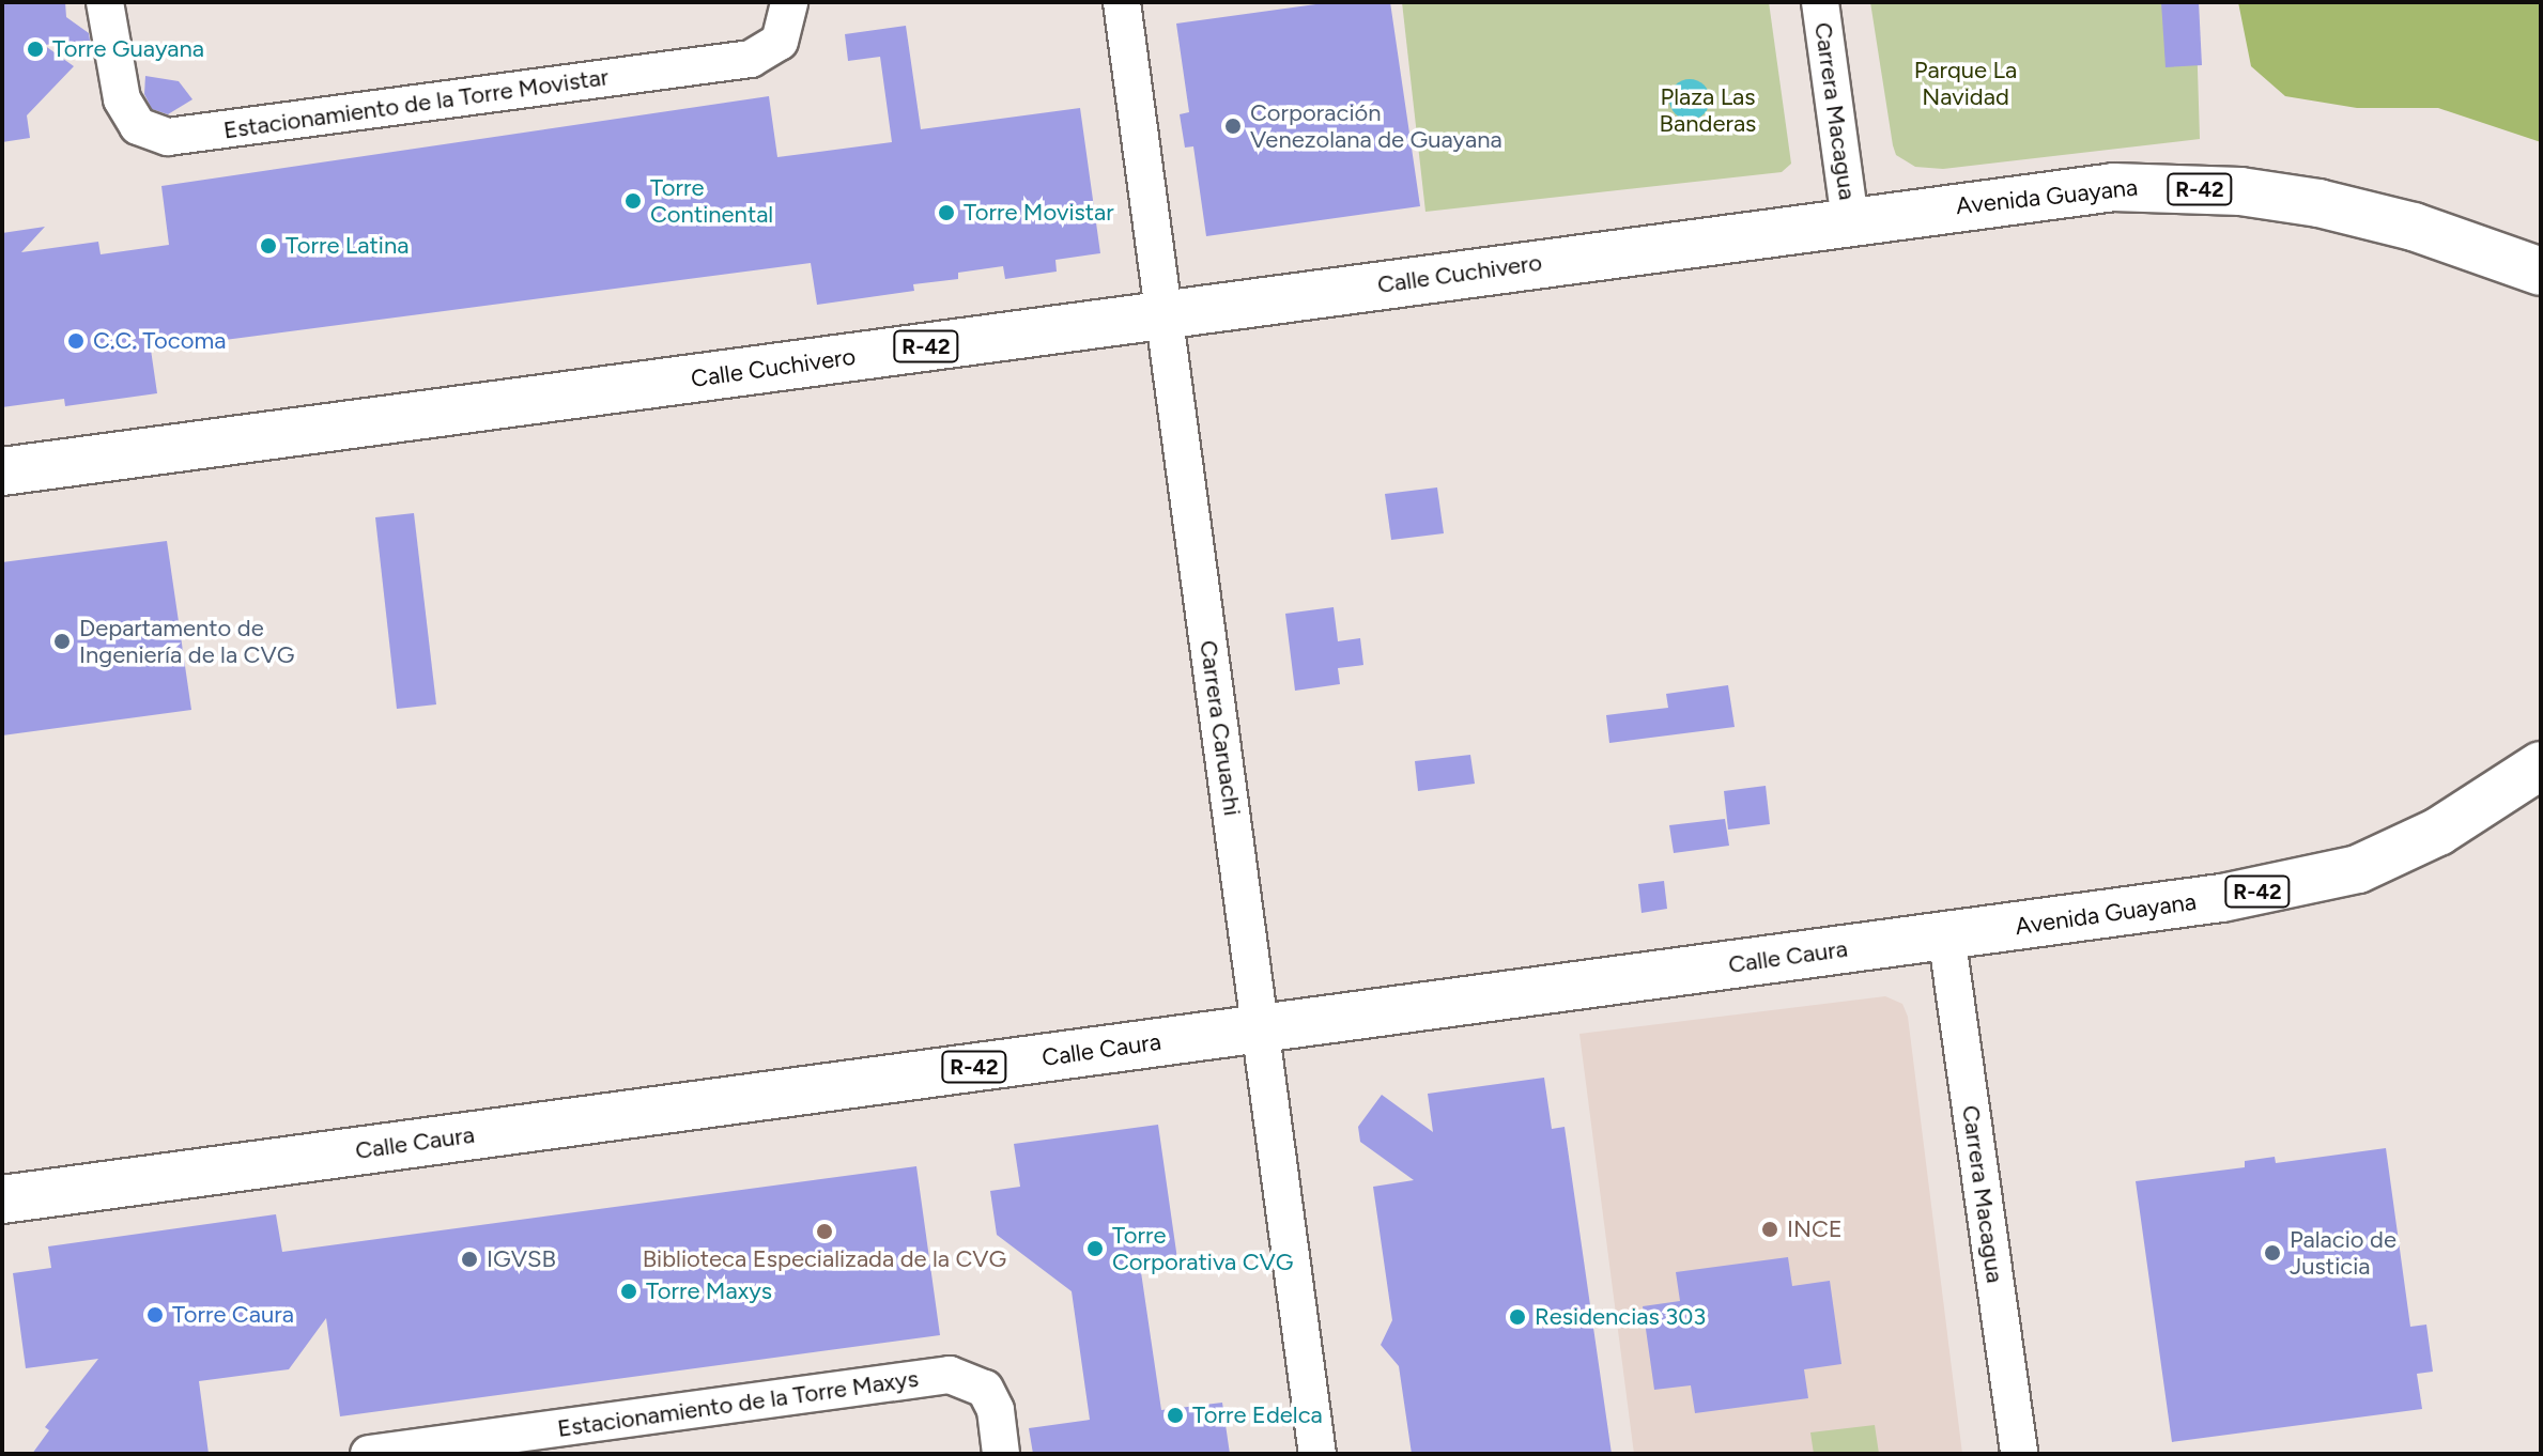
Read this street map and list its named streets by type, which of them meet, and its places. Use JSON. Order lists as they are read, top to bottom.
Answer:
{
  "streets": {
    "main road": [
      "R-42",
      "Avenida Guayana",
      "Calle Cuchivero",
      "Calle Caura"
    ],
    "street": [
      "Estacionamiento de la Torre Movistar",
      "Carrera Macagua",
      "Carrera Caruachi",
      "Estacionamiento de la Torre Maxys"
    ]
  },
  "crossings": [
    ["Carrera Macagua", "Avenida Guayana"],
    ["Carrera Macagua", "Calle Cuchivero"],
    ["Carrera Macagua", "Calle Caura"],
    ["Avenida Guayana", "Calle Cuchivero"],
    ["Avenida Guayana", "Calle Caura"],
    ["Calle Cuchivero", "Carrera Caruachi"],
    ["Carrera Caruachi", "Calle Caura"]
  ],
  "parks": ["Parque La Navidad", "Plaza Las Banderas"],
  "places": [
    "Torre Guayana",
    "Corporación Venezolana de Guayana",
    "Torre Continental",
    "Torre Movistar",
    "Torre Latina",
    "C.C. Tocoma",
    "Departamento de Ingeniería de la CVG",
    "INCE",
    "Biblioteca Especializada de la CVG",
    "Torre Corporativa CVG",
    "Palacio de Justicia",
    "IGVSB",
    "Torre Maxys",
    "Torre Caura",
    "Residencias 303",
    "Torre Edelca"
  ]
}
